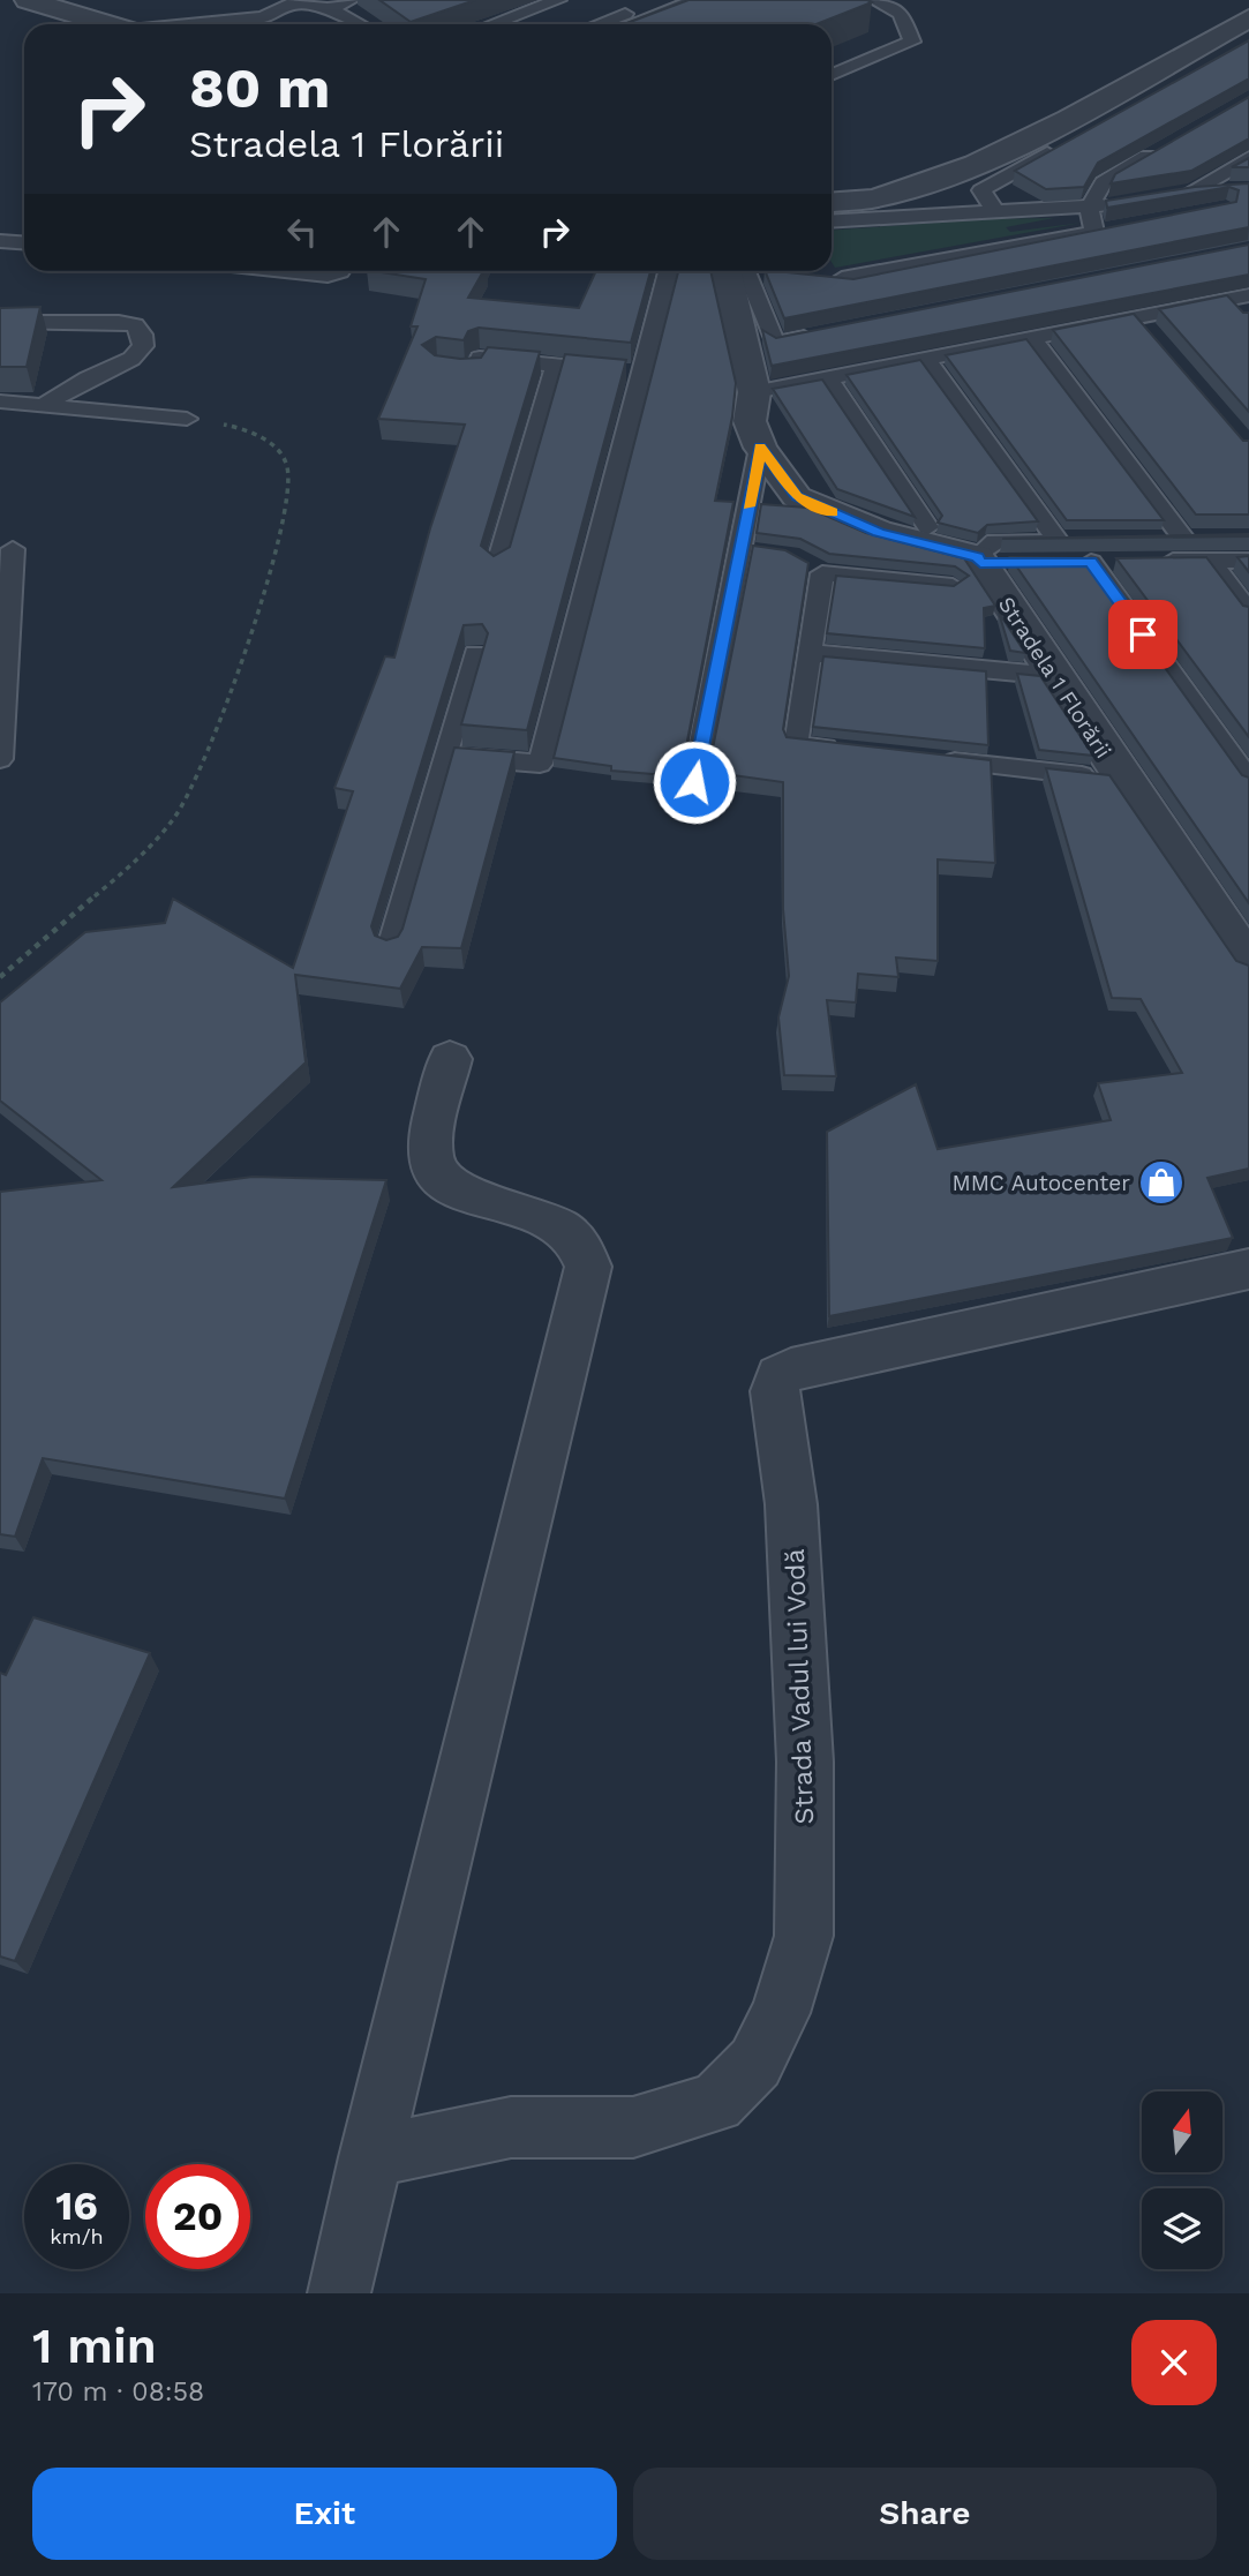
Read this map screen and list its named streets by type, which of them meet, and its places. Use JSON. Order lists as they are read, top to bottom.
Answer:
{
  "streets": {
    "street": ["Stradela 1 Florării", "Strada Vadul lui Vodă"]
  },
  "places": {
    "shop": ["MMC Autocenter"]
  },
  "north": "top",
  "page": {
    "turn": ["80 m", "Stradela 1 Florării"],
    "speed": "16 km/h",
    "limit": "20",
    "heading": ["1 min", "170 m · 08:58"],
    "buttons": ["Exit", "Share"]
  }
}
